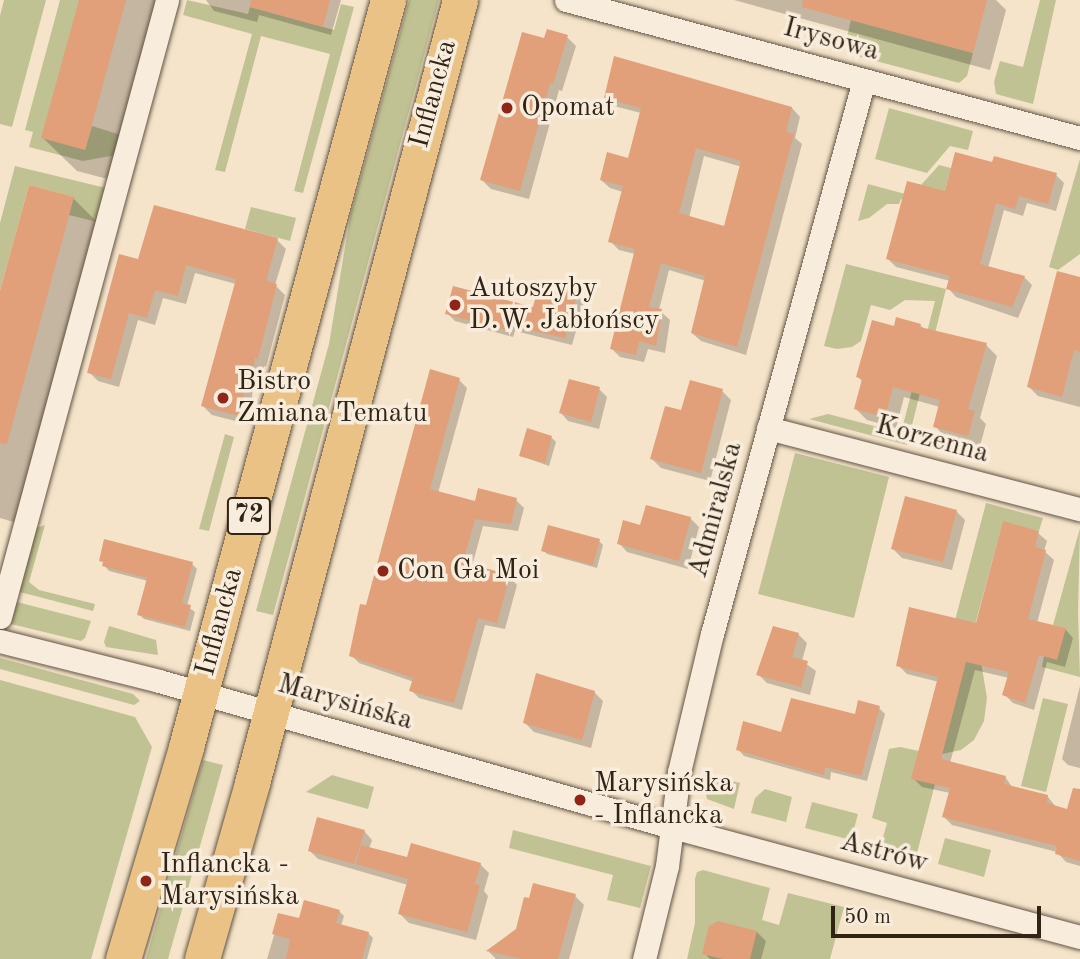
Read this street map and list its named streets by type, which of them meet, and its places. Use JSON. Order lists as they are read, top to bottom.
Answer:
{
  "streets": {
    "main road": ["Inflancka", "72"],
    "street": [
      "Irysowa",
      "Korzenna",
      "Admiralska",
      "Marysińska",
      "Astrów"
    ]
  },
  "crossings": [
    ["Irysowa", "Admiralska"],
    ["Inflancka", "Marysińska"],
    ["Korzenna", "Admiralska"],
    ["Admiralska", "Marysińska"],
    ["Admiralska", "Astrów"],
    ["Marysińska", "Astrów"]
  ],
  "places": [
    "Opomat",
    "Autoszyby D.W. Jabłońscy",
    "Bistro Zmiana Tematu",
    "Con Ga Moi",
    "Marysińska - Inflancka",
    "Inflancka - Marysińska"
  ],
  "scale_bar": "50 m"
}
